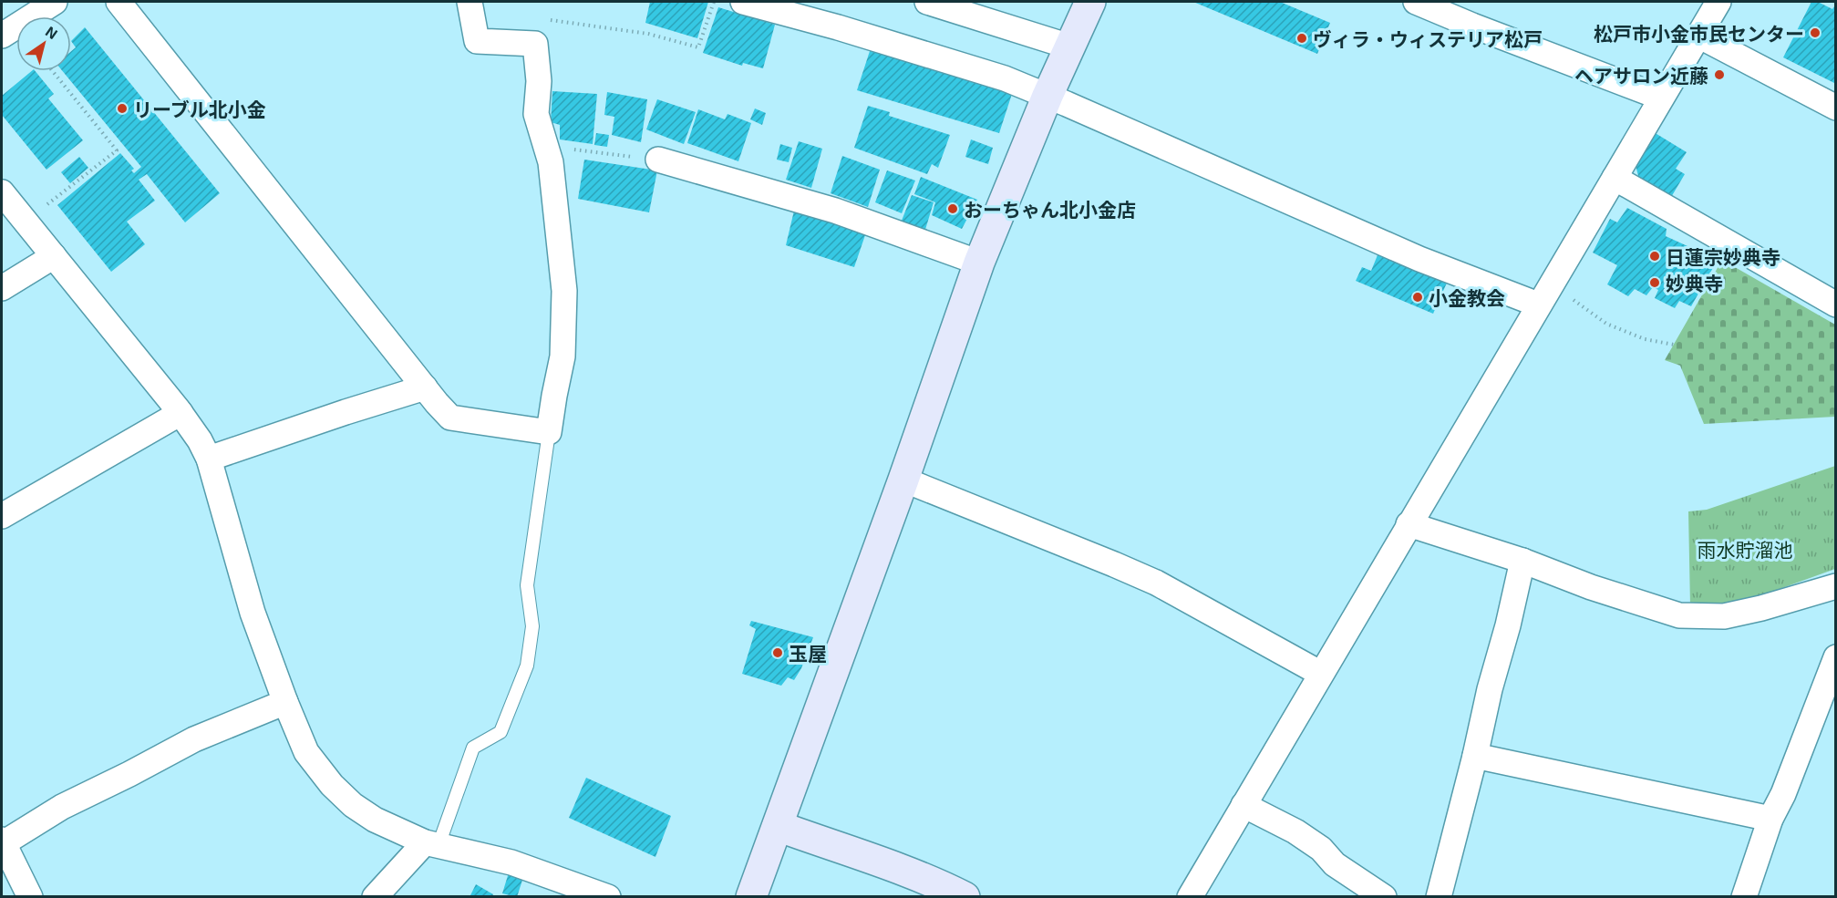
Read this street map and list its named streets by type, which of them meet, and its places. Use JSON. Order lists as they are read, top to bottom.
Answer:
{
  "parks": ["雨水貯溜池"],
  "places": [
    "松戸市小金市民センター",
    "ヴィラ・ウィステリア松戸",
    "ヘアサロン近藤",
    "リーブル北小金",
    "おーちゃん北小金店",
    "日蓮宗妙典寺",
    "妙典寺",
    "小金教会",
    "玉屋"
  ],
  "north": "top right"
}
